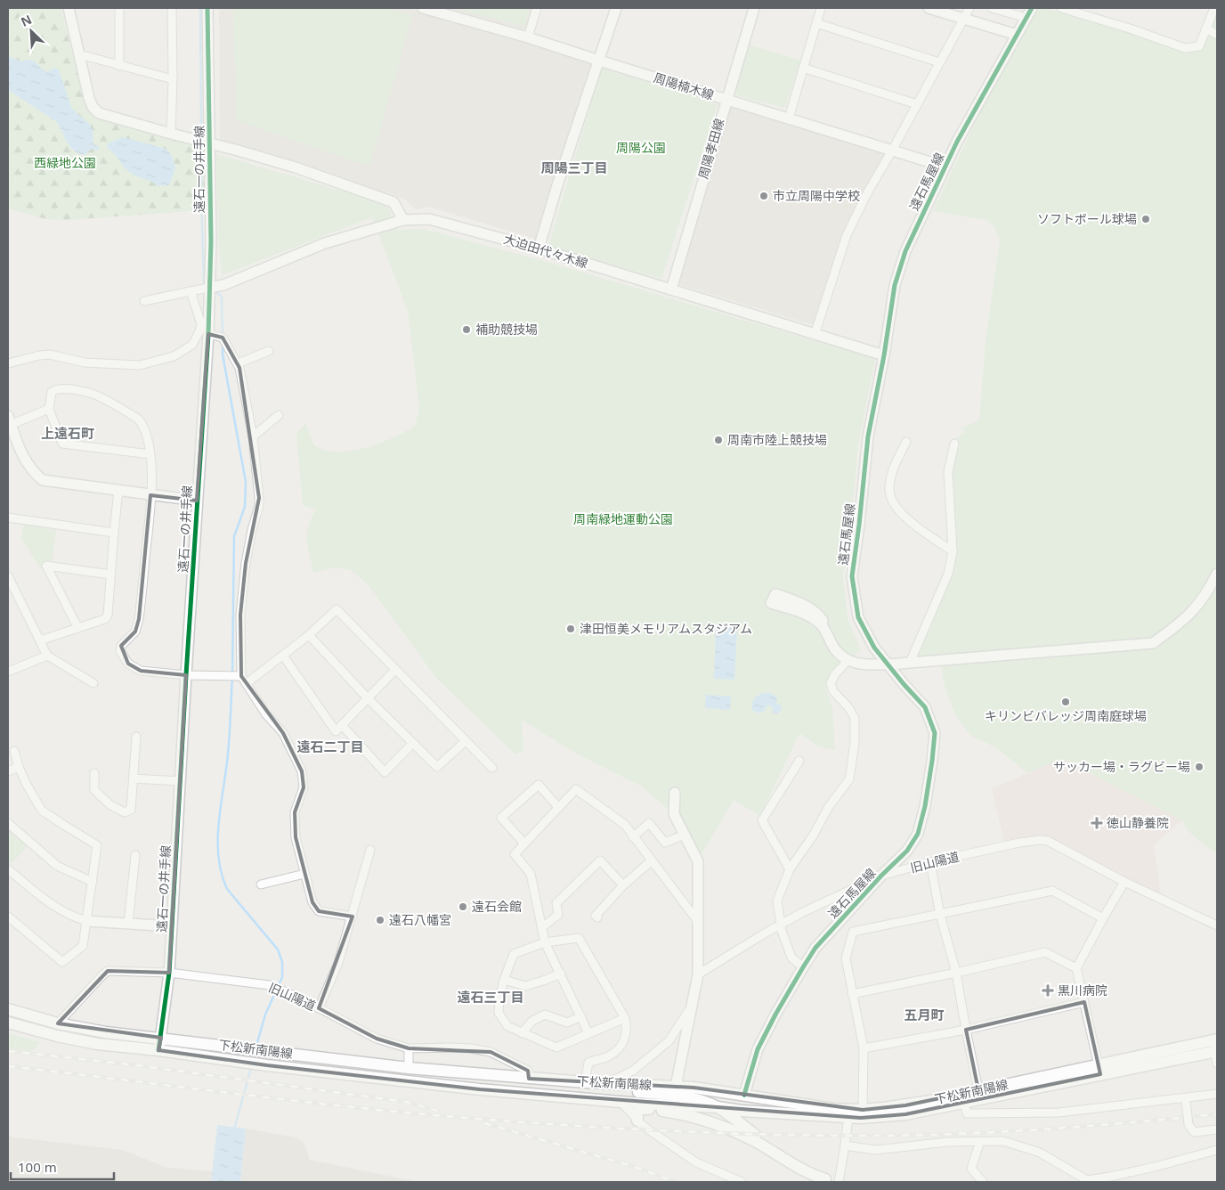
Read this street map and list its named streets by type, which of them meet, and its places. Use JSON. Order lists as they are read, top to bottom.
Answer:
{
  "streets": {
    "main road": ["下松新南陽線"],
    "street": [
      "周陽楠木線",
      "周陽孝田線",
      "遠石一の井手線",
      "遠石馬屋線",
      "大迫田代々木線",
      "旧山陽道"
    ]
  },
  "crossings": [
    ["周陽楠木線", "周陽孝田線"],
    ["周陽楠木線", "遠石馬屋線"],
    ["周陽孝田線", "大迫田代々木線"],
    ["遠石一の井手線", "大迫田代々木線"],
    ["遠石一の井手線", "旧山陽道"],
    ["遠石一の井手線", "下松新南陽線"],
    ["遠石馬屋線", "大迫田代々木線"],
    ["遠石馬屋線", "旧山陽道"],
    ["遠石馬屋線", "下松新南陽線"],
    ["旧山陽道", "下松新南陽線"]
  ],
  "districts": [
    "周陽三丁目",
    "上遠石町",
    "遠石二丁目",
    "遠石三丁目",
    "五月町"
  ],
  "parks": ["周陽公園", "西緑地公園", "周南緑地運動公園"],
  "places": {
    "other": [
      "市立周陽中学校",
      "ソフトボール球場",
      "補助競技場",
      "周南市陸上競技場",
      "津田恒美メモリアムスタジアム",
      "キリンビバレッジ周南庭球場",
      "サッカー場・ラグビー場",
      "遠石会館",
      "遠石八幡宮"
    ],
    "health": ["徳山静養院", "黒川病院"]
  },
  "scale_bar": "100 m",
  "north": "top left"
}
